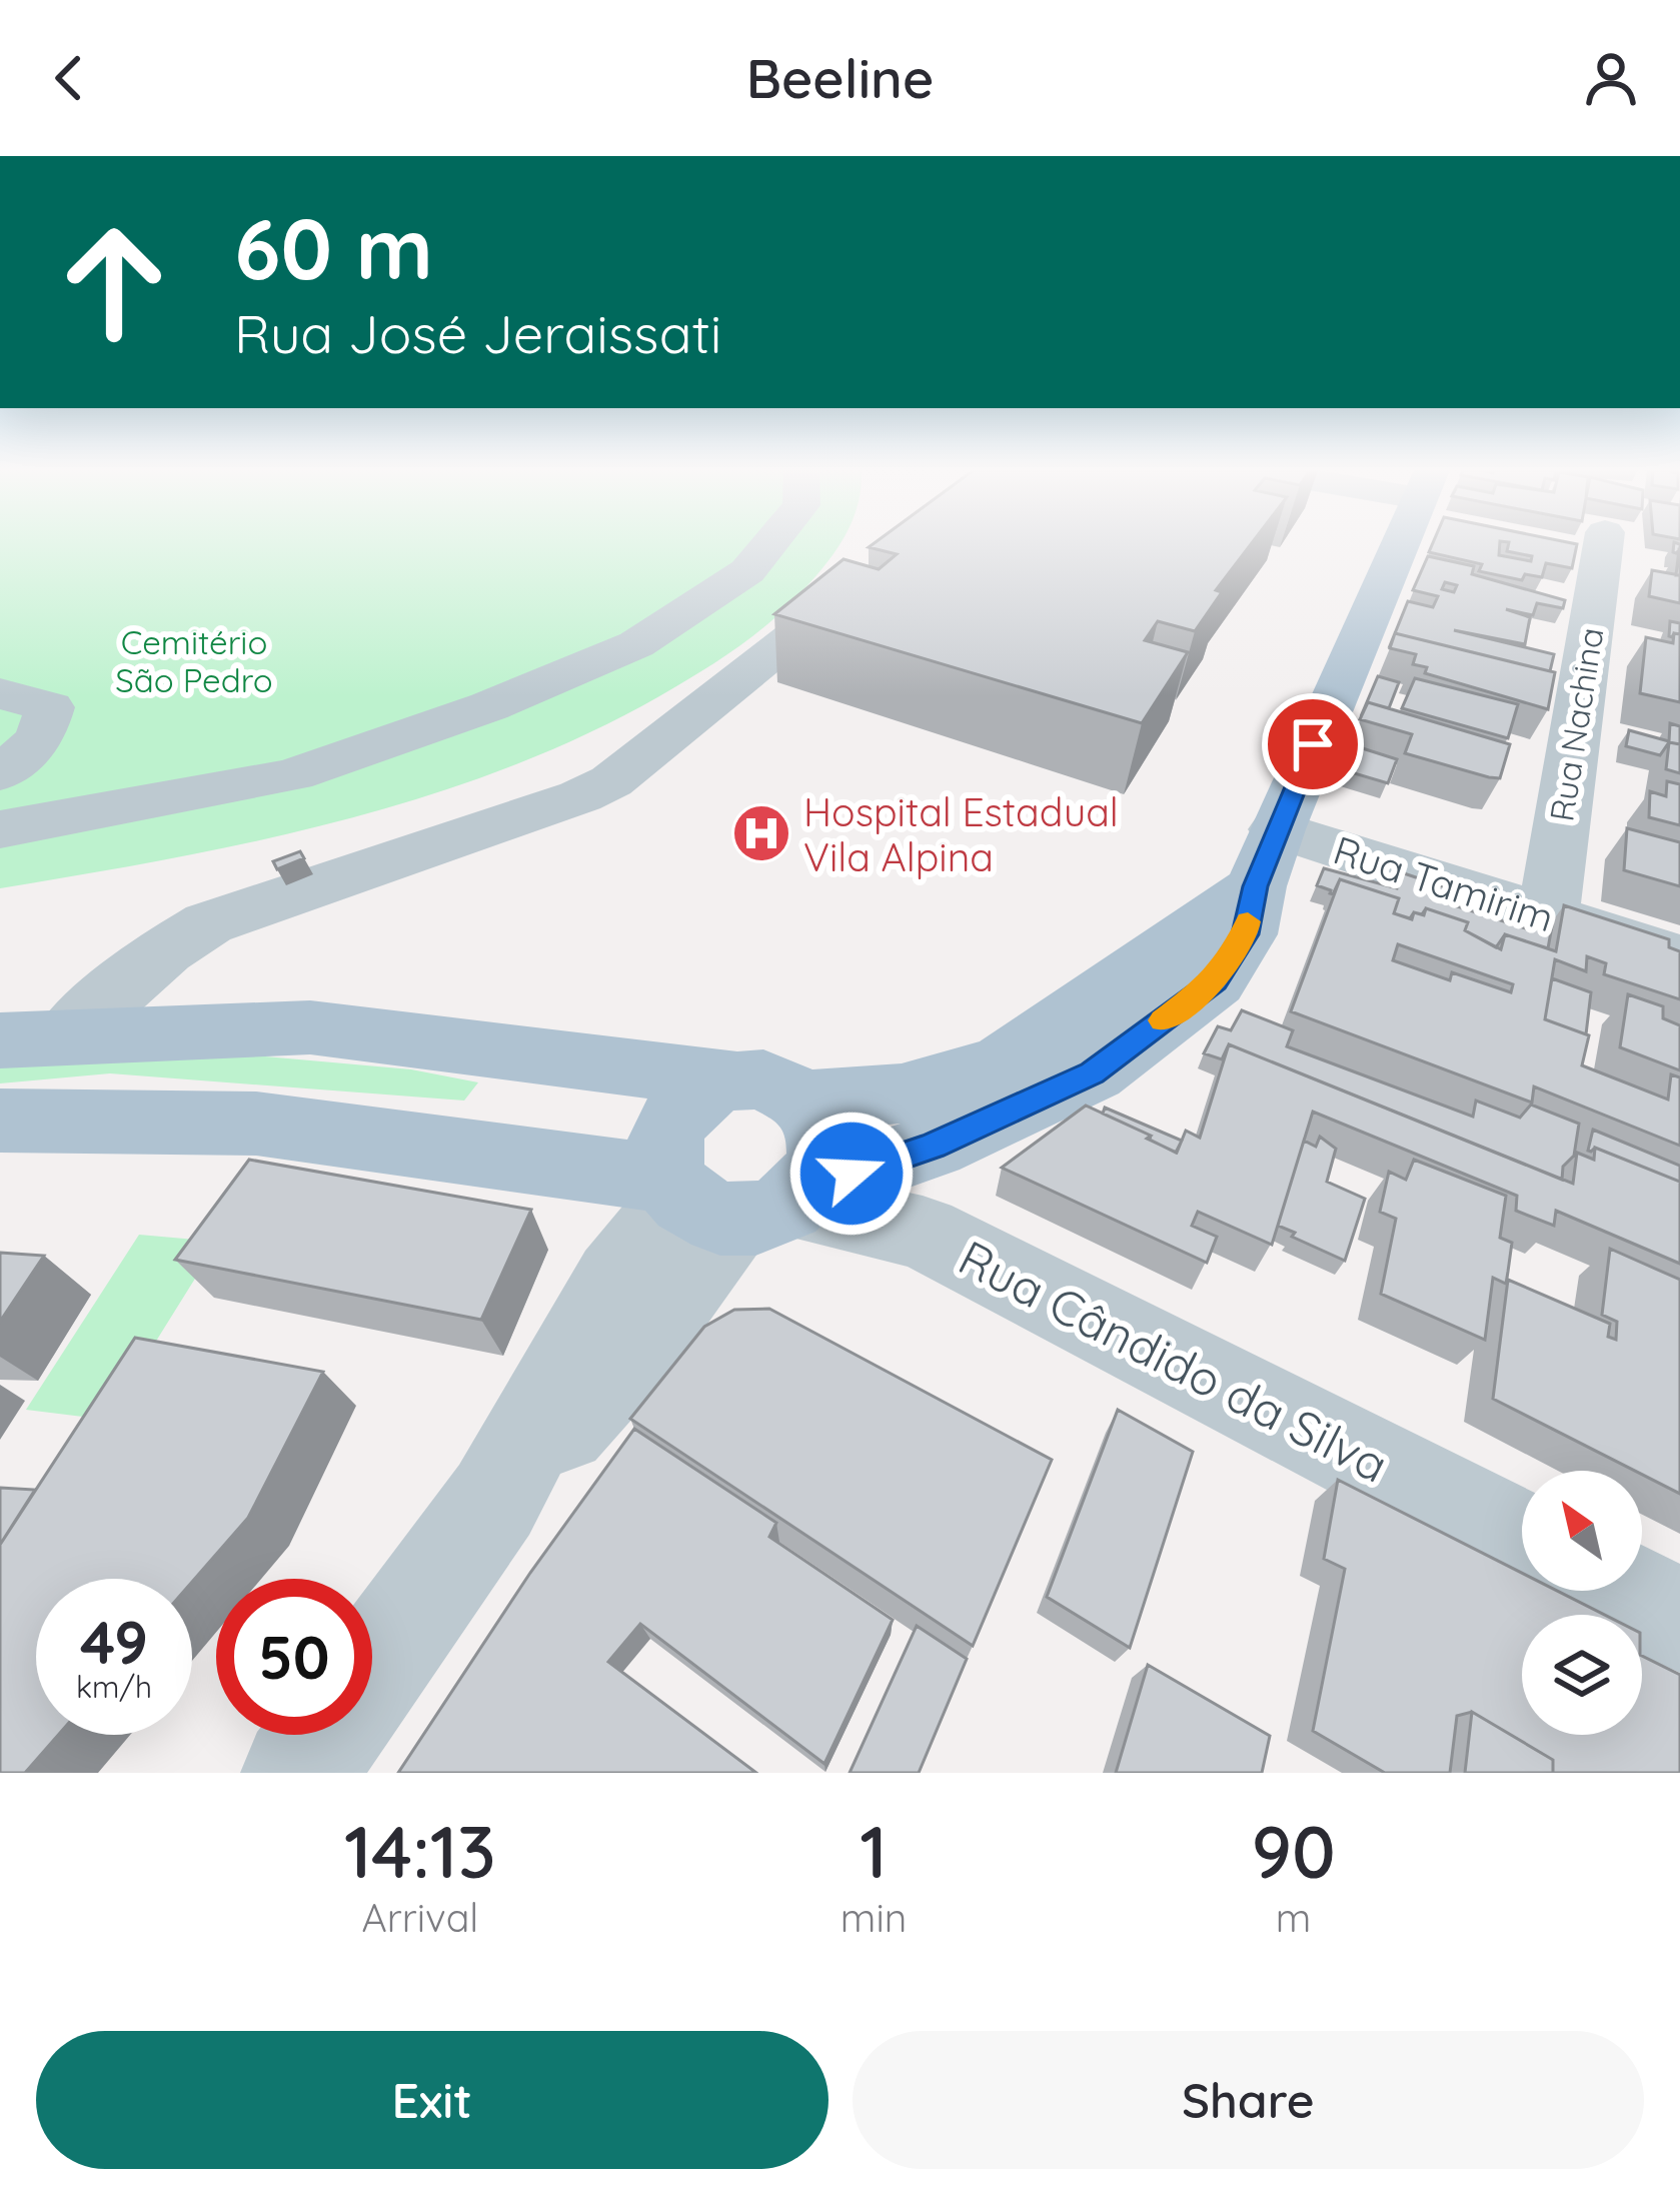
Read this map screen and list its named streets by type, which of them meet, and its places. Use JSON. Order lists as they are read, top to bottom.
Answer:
{
  "streets": {
    "street": ["Rua Nachina", "Rua Tamirim", "Rua Cândido da Silva"]
  },
  "crossings": [
    ["Rua Nachina", "Rua Tamirim"]
  ],
  "parks": ["Cemitério São Pedro"],
  "places": {
    "hospital": ["Hospital Estadual Vila Alpina"]
  },
  "north": "top left",
  "page": {
    "header": "Beeline",
    "turn": ["60 m", "Rua José Jeraissati"],
    "speed": "49 km/h",
    "limit": "50",
    "eta": [
      "14:13",
      "Arrival",
      "1",
      "min",
      "90",
      "m"
    ],
    "buttons": ["Exit", "Share"]
  }
}
